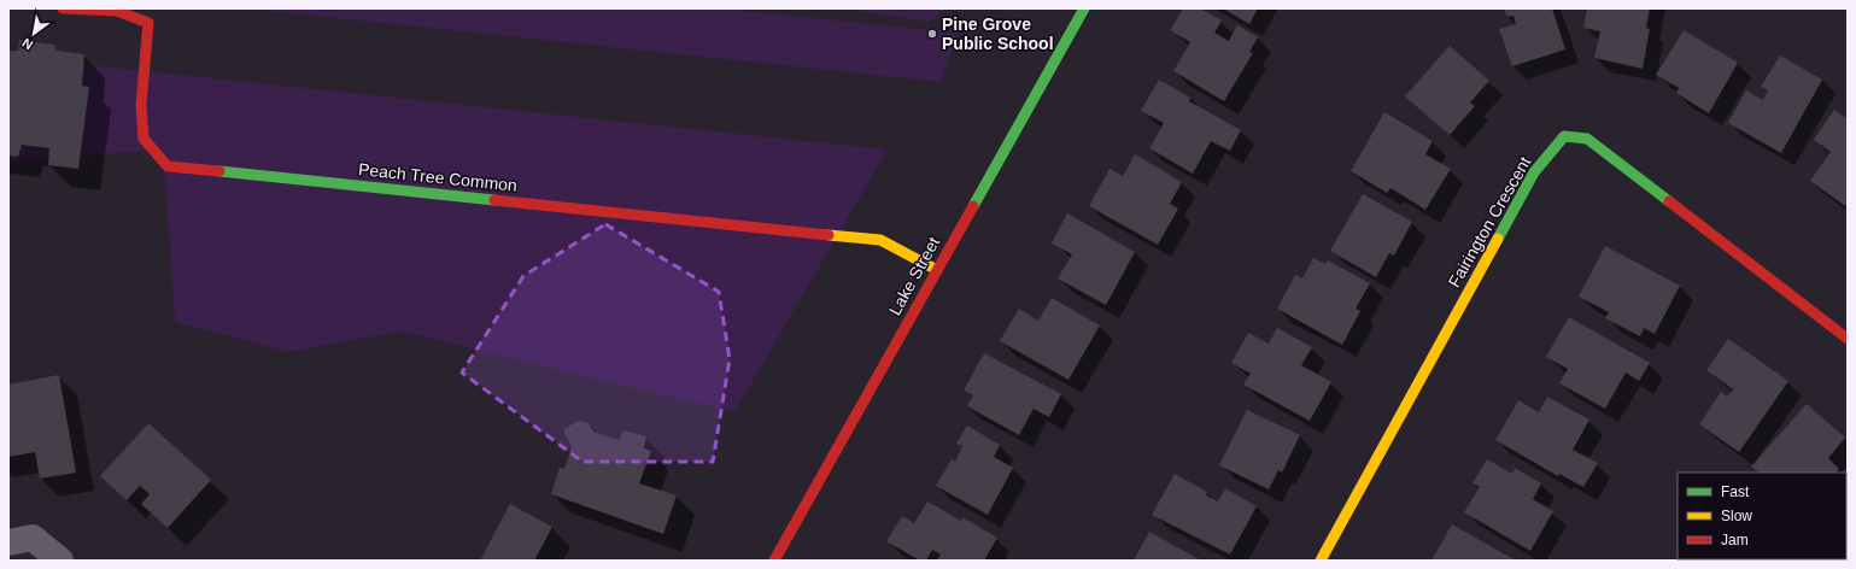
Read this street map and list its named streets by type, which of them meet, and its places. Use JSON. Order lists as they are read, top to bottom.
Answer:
{
  "streets": {
    "street": ["Peach Tree Common", "Fairington Crescent", "Lake Street"]
  },
  "crossings": [
    ["Peach Tree Common", "Lake Street"]
  ],
  "places": ["Pine Grove Public School"],
  "legend": ["Fast", "Slow", "Jam"],
  "north": "bottom left"
}
